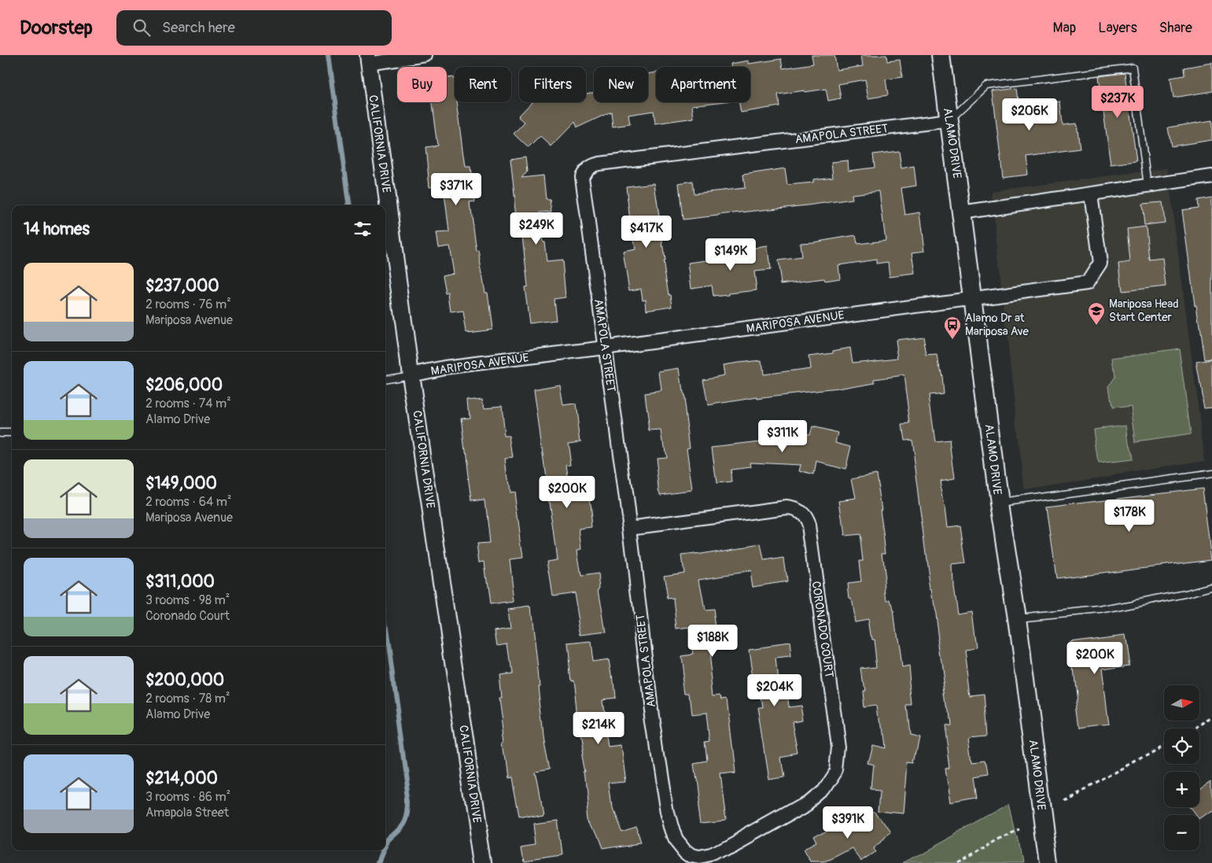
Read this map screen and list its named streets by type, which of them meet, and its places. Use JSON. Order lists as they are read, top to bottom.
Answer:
{
  "streets": {
    "main road": ["ALAMO DRIVE"],
    "street": [
      "AMAPOLA STREET",
      "CALIFORNIA DRIVE",
      "MARIPOSA AVENUE",
      "CORONADO COURT"
    ]
  },
  "crossings": [
    ["AMAPOLA STREET", "ALAMO DRIVE"],
    ["AMAPOLA STREET", "MARIPOSA AVENUE"],
    ["AMAPOLA STREET", "CORONADO COURT"],
    ["ALAMO DRIVE", "MARIPOSA AVENUE"],
    ["CALIFORNIA DRIVE", "MARIPOSA AVENUE"]
  ],
  "places": {
    "school or university": ["Mariposa Head Start Center"],
    "bus stop": ["Alamo Dr at Mariposa Ave"]
  },
  "north": "right",
  "page": {
    "header": "Doorstep",
    "search": "Search here",
    "nav": ["Map", "Layers", "Share"],
    "chip": [
      "Buy",
      "Rent",
      "Filters",
      "New",
      "Apartment"
    ],
    "price": [
      "$237K",
      "$206K",
      "$371K",
      "$249K",
      "$417K",
      "$149K",
      "$311K",
      "$200K",
      "$178K",
      "$188K",
      "$200K",
      "$204K",
      "$214K",
      "$391K"
    ],
    "heading": "14 homes",
    "list": [
      {
        "name": "$237,000",
        "note": "2 rooms · 76 m² · Mariposa Avenue"
      },
      {
        "name": "$206,000",
        "note": "2 rooms · 74 m² · Alamo Drive"
      },
      {
        "name": "$149,000",
        "note": "2 rooms · 64 m² · Mariposa Avenue"
      },
      {
        "name": "$311,000",
        "note": "3 rooms · 98 m² · Coronado Court"
      },
      {
        "name": "$200,000",
        "note": "2 rooms · 78 m² · Alamo Drive"
      },
      {
        "name": "$214,000",
        "note": "3 rooms · 86 m² · Amapola Street"
      }
    ],
    "map_buttons": ["+", "−"]
  }
}
